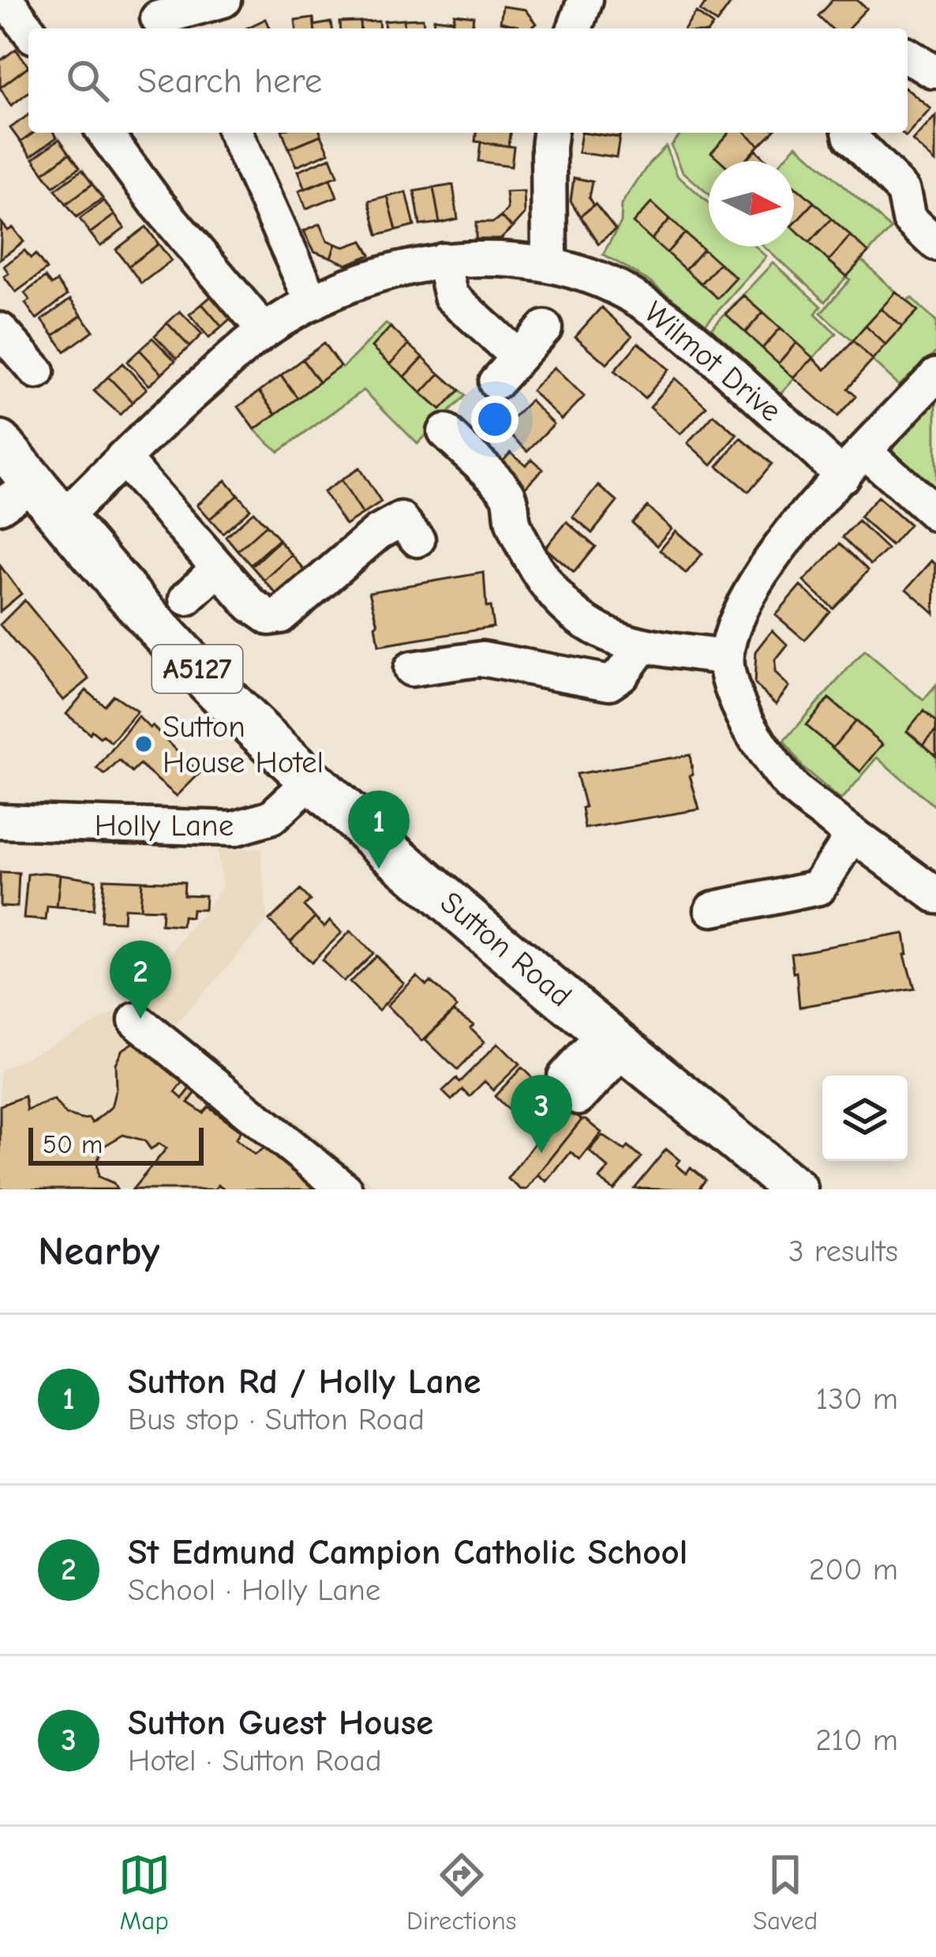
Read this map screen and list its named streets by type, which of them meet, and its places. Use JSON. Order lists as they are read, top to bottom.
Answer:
{
  "streets": {
    "main road": ["A5127", "Sutton Road"],
    "street": ["Wilmot Drive", "Holly Lane"]
  },
  "crossings": [
    ["Wilmot Drive", "Sutton Road"],
    ["Holly Lane", "Sutton Road"]
  ],
  "places": ["Sutton House Hotel"],
  "scale_bar": "50 m",
  "north": "right",
  "page": {
    "search": "Search here",
    "pins": ["1", "2", "3"],
    "scale": "50 m",
    "heading": ["Nearby", "3 results"],
    "list": [
      {
        "mark": "1",
        "name": "Sutton Rd / Holly Lane",
        "note": "Bus stop · Sutton Road",
        "value": "130 m"
      },
      {
        "mark": "2",
        "name": "St Edmund Campion Catholic School",
        "note": "School · Holly Lane",
        "value": "200 m"
      },
      {
        "mark": "3",
        "name": "Sutton Guest House",
        "note": "Hotel · Sutton Road",
        "value": "210 m"
      }
    ],
    "nav": ["Map", "Directions", "Saved"]
  }
}
